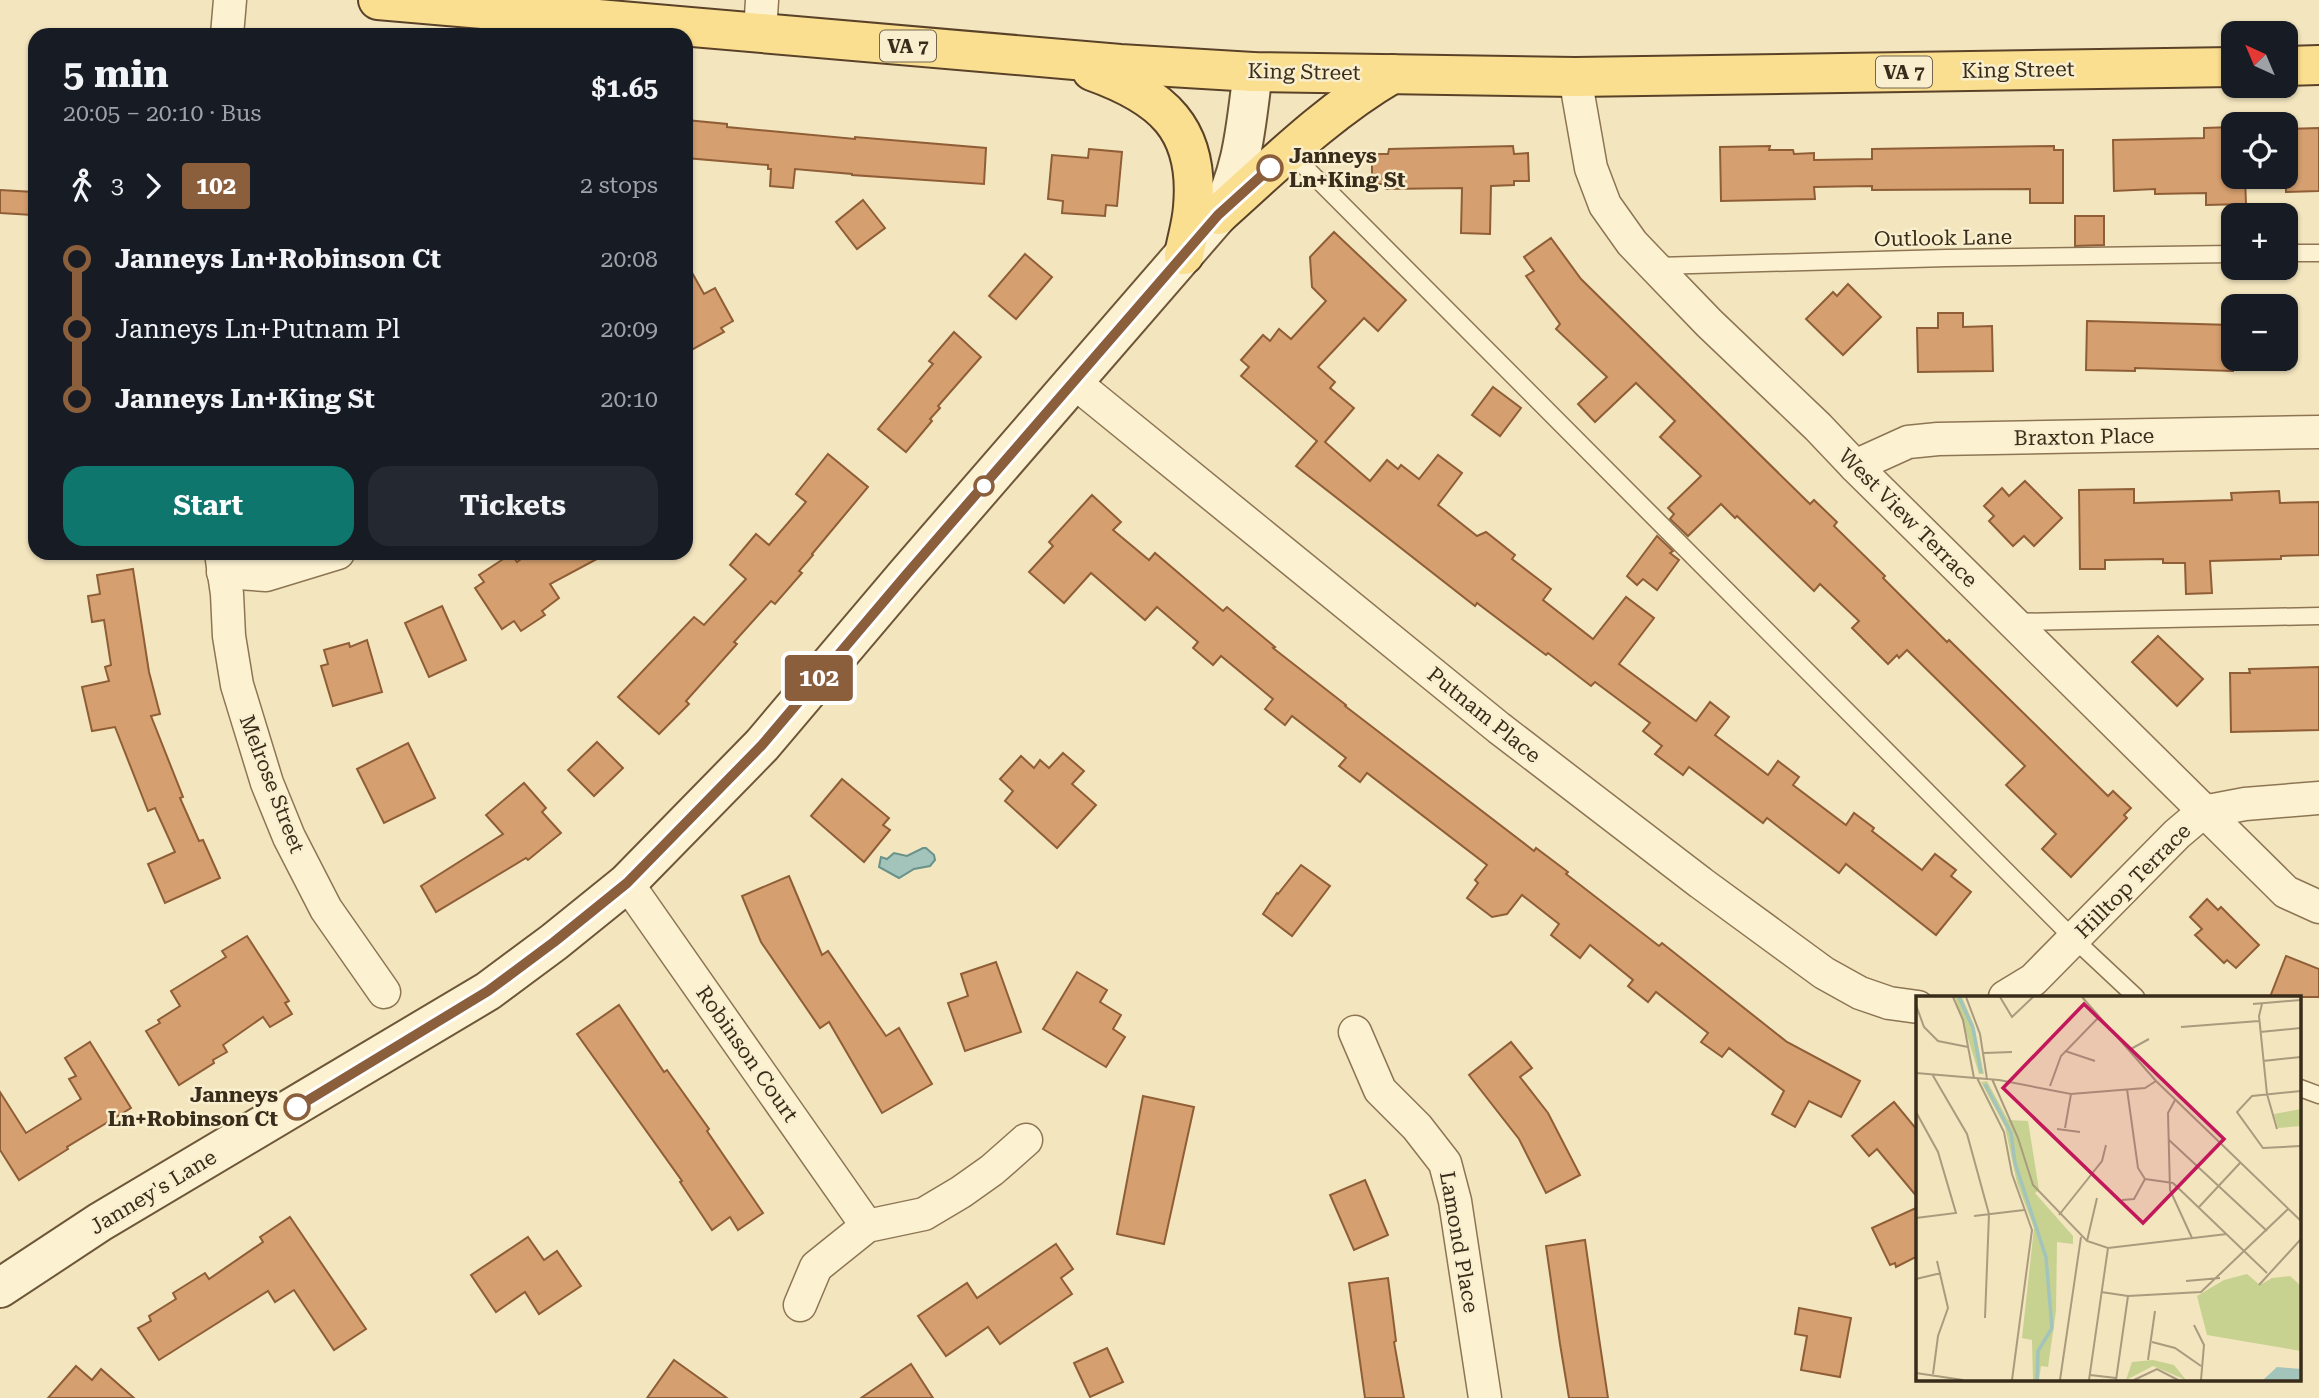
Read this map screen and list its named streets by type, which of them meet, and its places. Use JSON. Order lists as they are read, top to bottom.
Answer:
{
  "streets": {
    "main road": ["VA 7", "King Street", "Janney's Lane"],
    "street": [
      "Braxton Place",
      "West View Terrace",
      "Putnam Place",
      "Melrose Street",
      "Hilltop Terrace",
      "Robinson Court",
      "Lamond Place"
    ],
    "lane": ["Outlook Lane"]
  },
  "crossings": [
    ["King Street", "West View Terrace"],
    ["King Street", "Janney's Lane"],
    ["Outlook Lane", "West View Terrace"],
    ["Braxton Place", "West View Terrace"],
    ["West View Terrace", "Hilltop Terrace"],
    ["Putnam Place", "Janney's Lane"],
    ["Robinson Court", "Janney's Lane"]
  ],
  "places": ["Janneys Ln+King St", "Janneys Ln+Robinson Ct"],
  "lines": ["bus line 102"],
  "north": "top left",
  "page": {
    "on_map": "102",
    "map_buttons": ["+", "−"],
    "heading": ["5 min", "20:05 – 20:10 · Bus", "$1.65"],
    "legs": ["3", "102", "2 stops"],
    "list": [
      {
        "name": "Janneys Ln+Robinson Ct",
        "value": "20:08"
      },
      {
        "name": "Janneys Ln+Putnam Pl",
        "value": "20:09"
      },
      {
        "name": "Janneys Ln+King St",
        "value": "20:10"
      }
    ],
    "buttons": ["Start", "Tickets"]
  }
}
